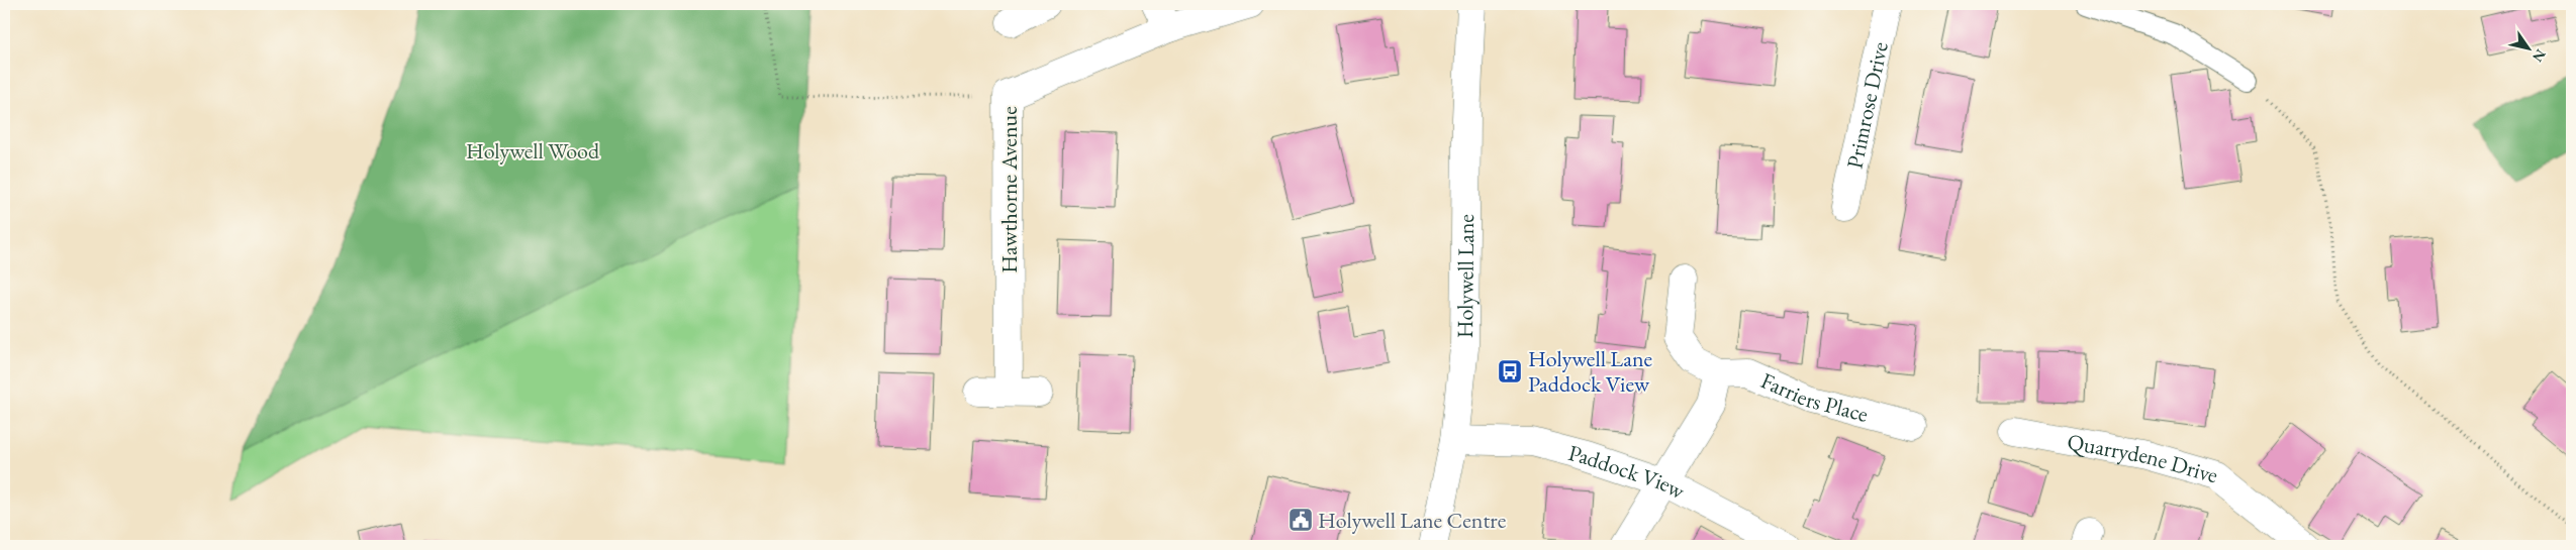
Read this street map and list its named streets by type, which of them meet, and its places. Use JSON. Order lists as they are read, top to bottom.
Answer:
{
  "streets": {
    "street": [
      "Primrose Drive",
      "Hawthorne Avenue",
      "Holywell Lane",
      "Farriers Place",
      "Quarrydene Drive",
      "Paddock View"
    ]
  },
  "crossings": [
    ["Holywell Lane", "Paddock View"]
  ],
  "parks": ["Holywell Wood"],
  "places": {
    "bus stop": ["Holywell Lane Paddock View"],
    "public building": ["Holywell Lane Centre"]
  },
  "north": "bottom right"
}
